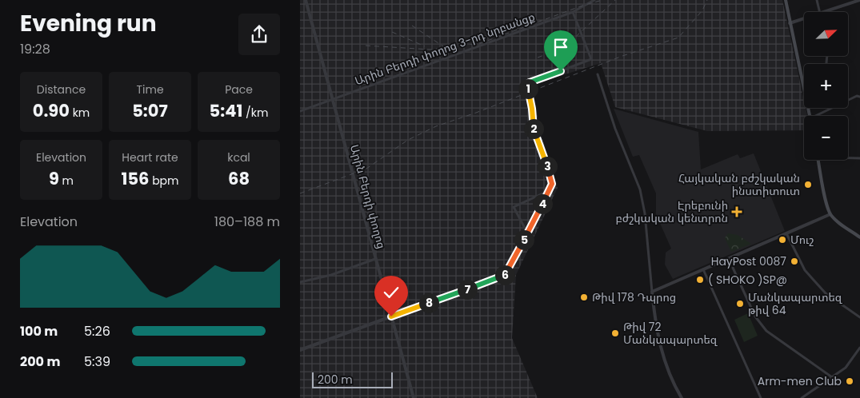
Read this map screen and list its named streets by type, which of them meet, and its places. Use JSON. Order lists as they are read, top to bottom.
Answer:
{
  "streets": {
    "street": ["Արին Բերդի փողոց 3-րդ նրբանցք", "Արին Բերդի փողոց"]
  },
  "crossings": [
    ["Արին Բերդի փողոց 3-րդ նրբանցք", "Արին Բերդի փողոց"]
  ],
  "places": {
    "other": [
      "Հայկական բժշկական ինստիտուտ",
      "Մուշ",
      "HayPost 0087",
      "( SHOKO )SP@",
      "Թիվ 178 Դպրոց",
      "Մանկապարտեզ թիվ 64",
      "Թիվ 72 Մանկապարտեզ",
      "Arm-men Club"
    ],
    "health": ["Էրեբունի բժշկական կենտրոն"]
  },
  "scale_bar": "200 m",
  "north": "top right",
  "page": {
    "heading": ["Evening run", "19:28"],
    "map_buttons": ["+", "−"],
    "stats": [
      ["Distance", "0.90 km"],
      ["Time", "5:07"],
      ["Pace", "5:41 /km"],
      ["Elevation", "9 m"],
      ["Heart rate", "156 bpm"],
      ["kcal", "68"]
    ],
    "pins": [
      "1",
      "2",
      "3",
      "4",
      "5",
      "6",
      "7",
      "8"
    ],
    "chart": ["Elevation", "180–188 m"],
    "list": [
      {
        "name": "100 m",
        "note": "5:26"
      },
      {
        "name": "200 m",
        "note": "5:39"
      }
    ],
    "scale": "200 m"
  }
}
